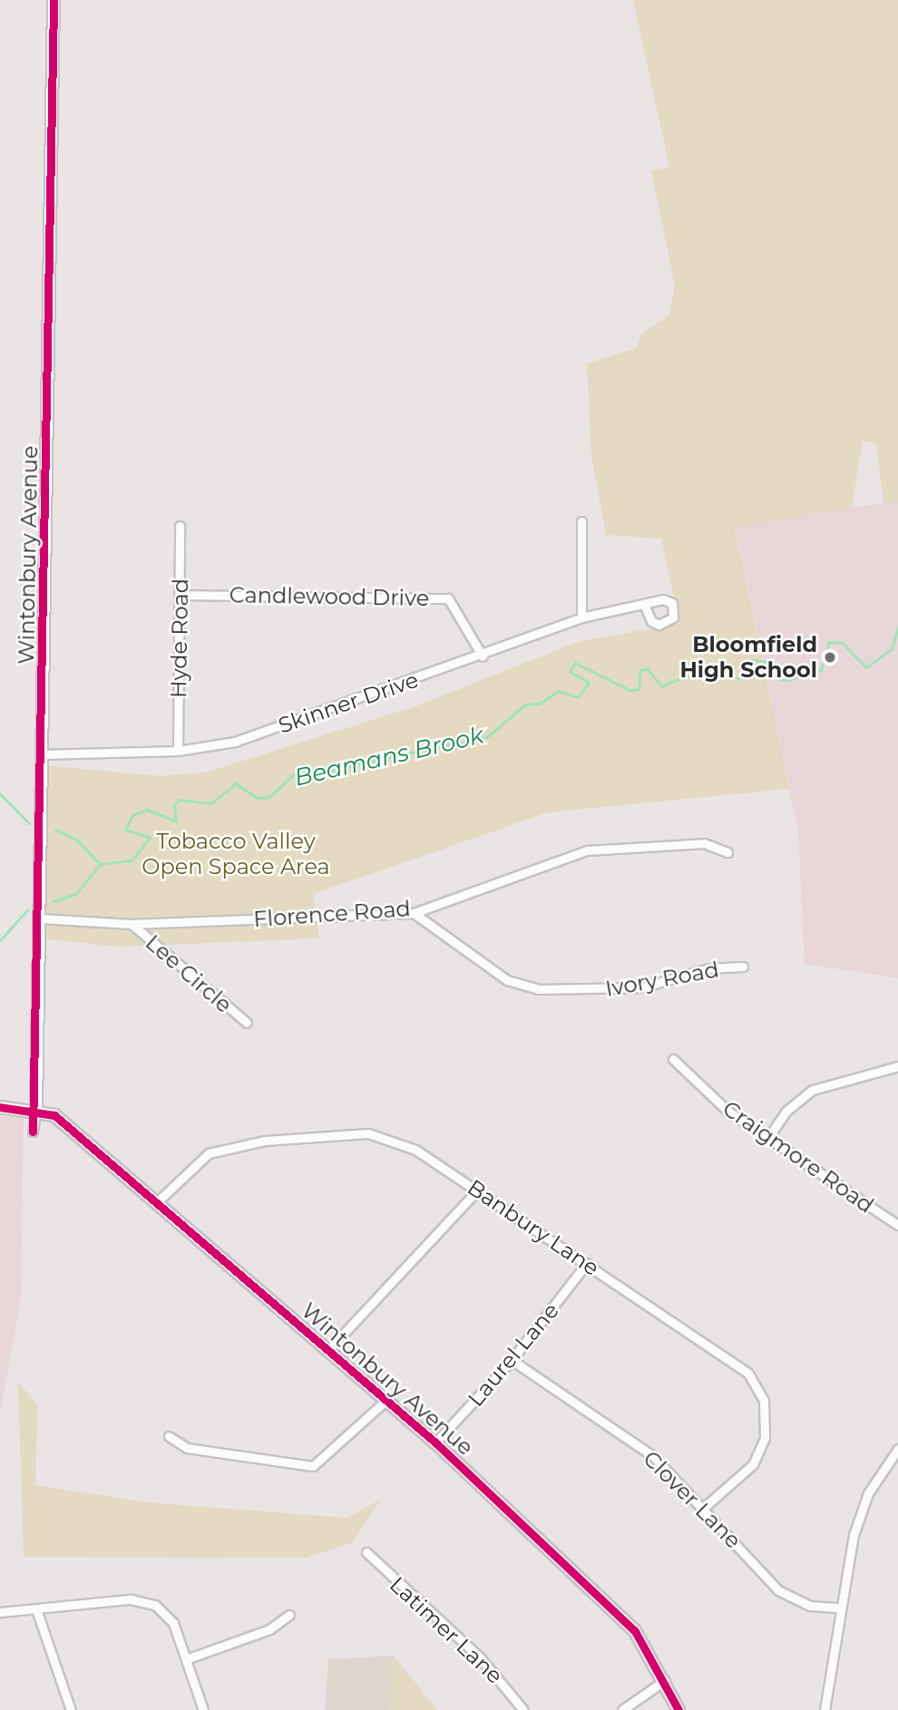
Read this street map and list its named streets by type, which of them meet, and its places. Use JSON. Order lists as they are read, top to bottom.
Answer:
{
  "streets": {
    "street": [
      "Wintonbury Avenue",
      "Candlewood Drive",
      "Hyde Road",
      "Skinner Drive",
      "Florence Road",
      "Lee Circle",
      "Ivory Road",
      "Craigmore Road",
      "Banbury Lane",
      "Laurel Lane",
      "Clover Lane",
      "Latimer Lane"
    ]
  },
  "crossings": [
    ["Wintonbury Avenue", "Skinner Drive"],
    ["Wintonbury Avenue", "Florence Road"],
    ["Wintonbury Avenue", "Banbury Lane"],
    ["Wintonbury Avenue", "Laurel Lane"],
    ["Candlewood Drive", "Hyde Road"],
    ["Candlewood Drive", "Skinner Drive"],
    ["Hyde Road", "Skinner Drive"],
    ["Florence Road", "Lee Circle"],
    ["Florence Road", "Ivory Road"],
    ["Banbury Lane", "Laurel Lane"],
    ["Banbury Lane", "Clover Lane"],
    ["Laurel Lane", "Clover Lane"]
  ],
  "water": ["Beamans Brook"],
  "parks": ["Tobacco Valley Open Space Area"],
  "places": ["Bloomfield High School"]
}
